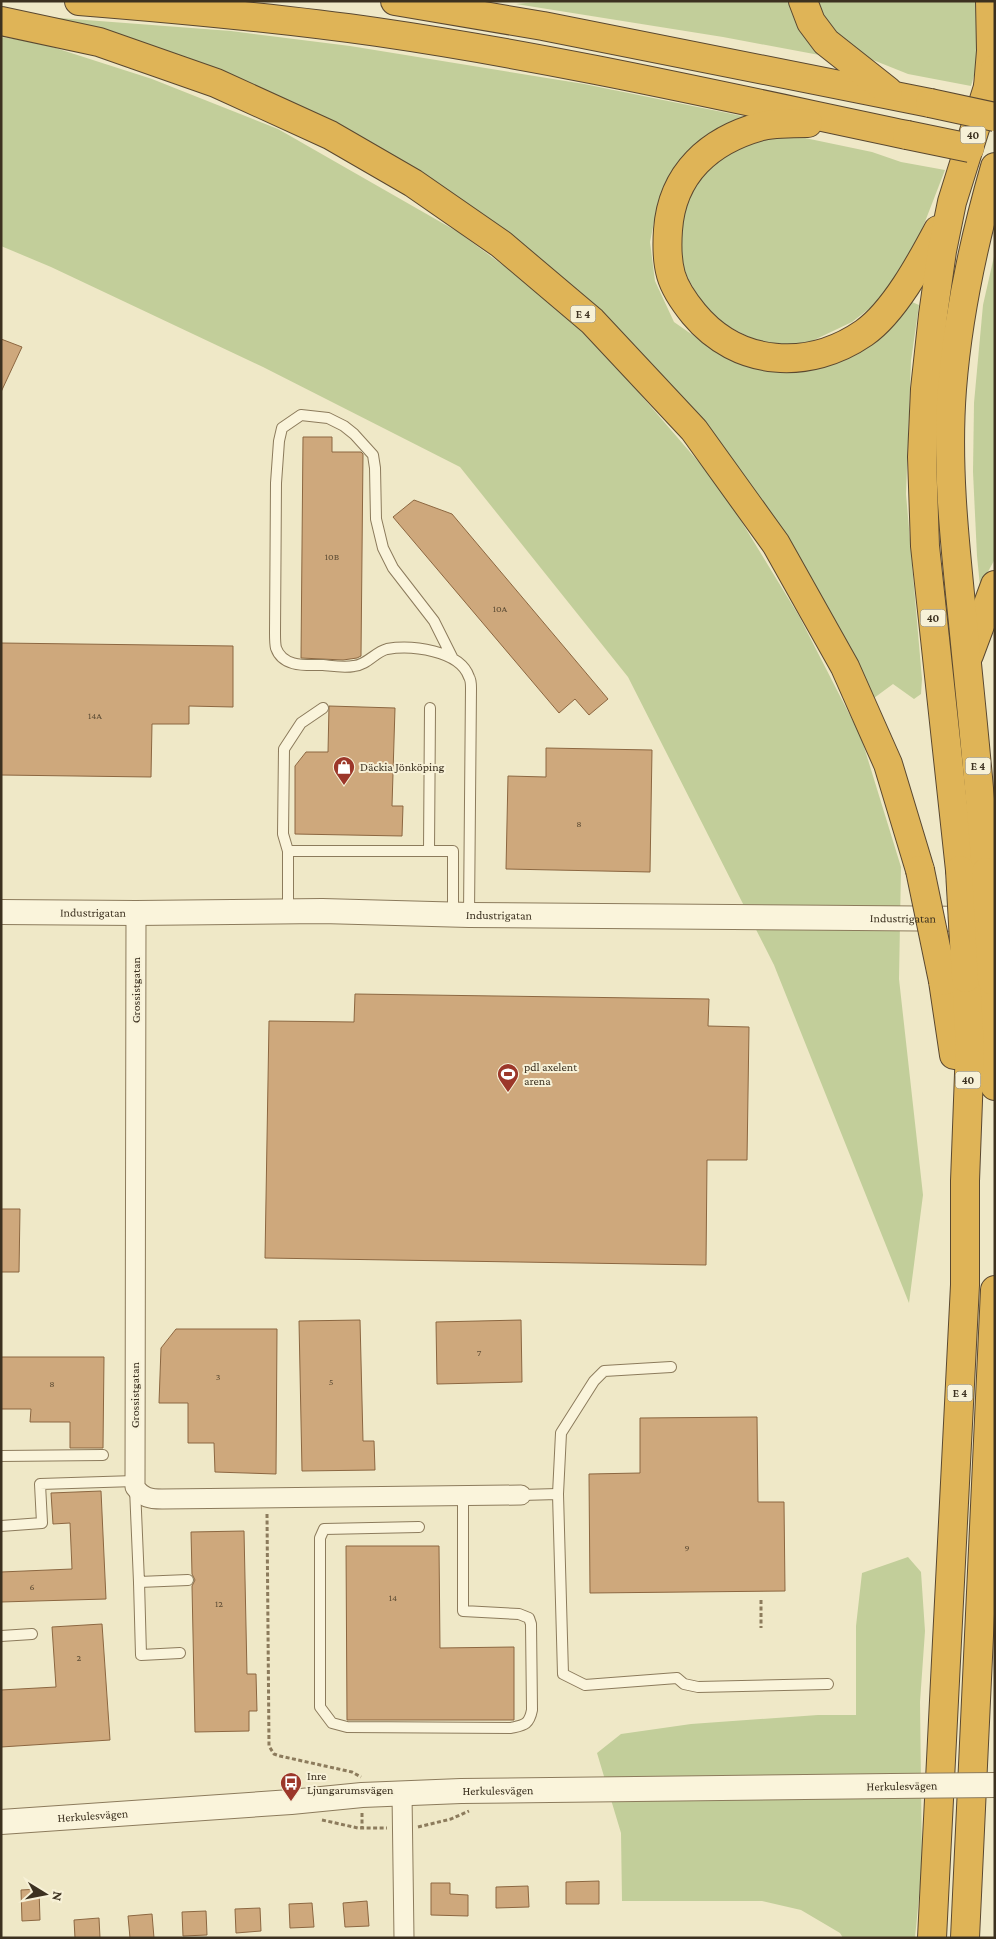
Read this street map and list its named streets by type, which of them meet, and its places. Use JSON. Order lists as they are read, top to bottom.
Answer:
{
  "streets": {
    "highway": ["40", "E 4"],
    "street": ["Industrigatan", "Grossistgatan", "Herkulesvägen"]
  },
  "crossings": [
    ["40", "E 4"],
    ["Industrigatan", "Grossistgatan"]
  ],
  "places": {
    "shop": ["Däckia Jönköping"],
    "sports": ["pdl axelent arena"],
    "bus stop": ["Inre Ljungarumsvägen"]
  },
  "house_numbers": [
    "10B",
    "10A",
    "14A",
    "8",
    "7",
    "3",
    "5",
    "8",
    "9",
    "6",
    "14",
    "12",
    "2"
  ],
  "north": "right"
}
